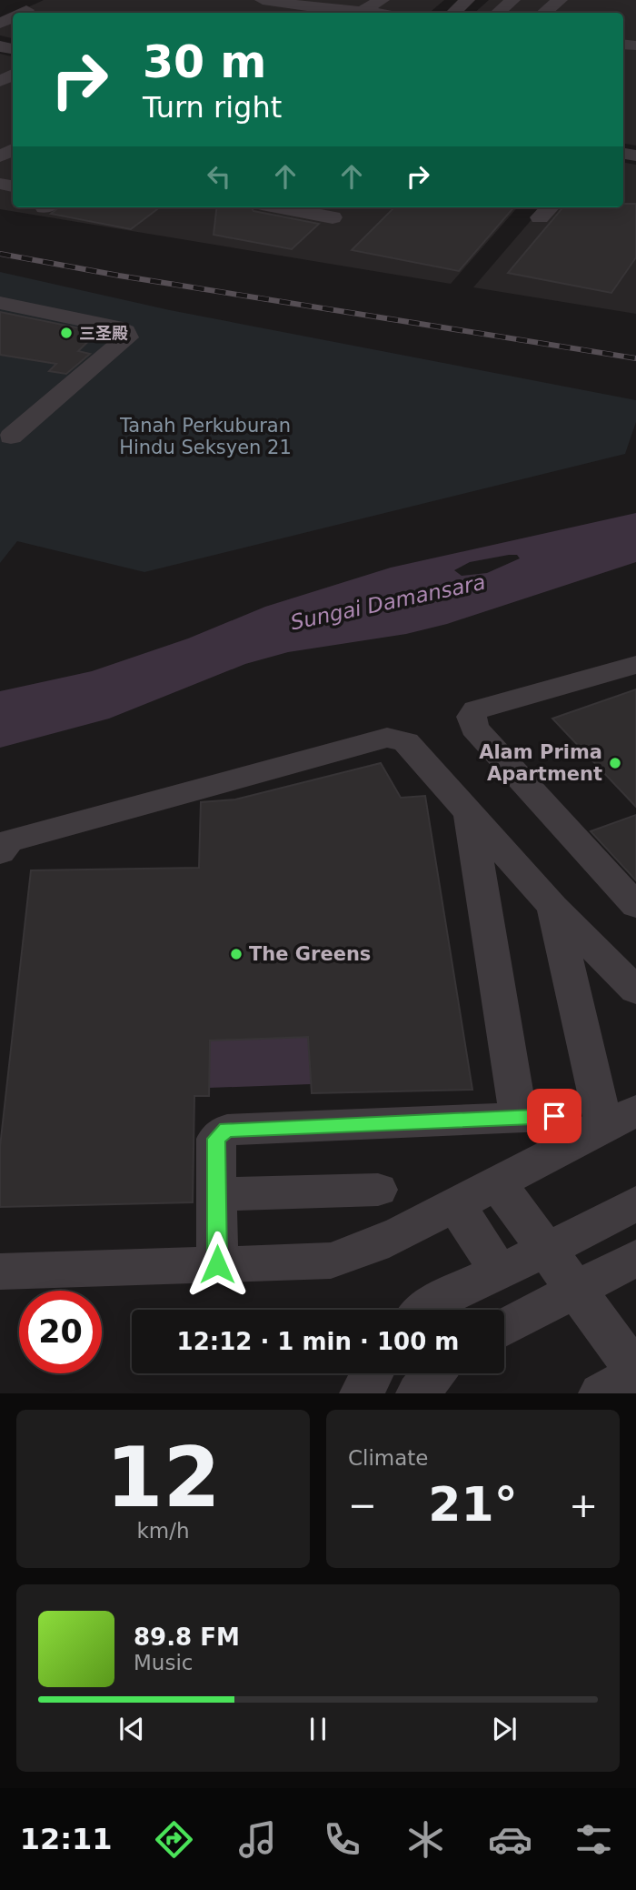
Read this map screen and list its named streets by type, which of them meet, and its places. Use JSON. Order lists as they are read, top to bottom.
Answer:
{
  "water": ["Sungai Damansara"],
  "parks": ["Tanah Perkuburan Hindu Seksyen 21"],
  "places": ["三圣殿", "Alam Prima Apartment", "The Greens"],
  "page": {
    "turn": ["30 m", "Turn right"],
    "limit": "20",
    "trip": "12:12 · 1 min · 100 m",
    "tile": [
      ["12", "km/h"],
      "Climate"
    ],
    "heat": ["−", "21°", "+"],
    "song": ["89.8 FM", "Music"],
    "tabs": "12:11"
  }
}
